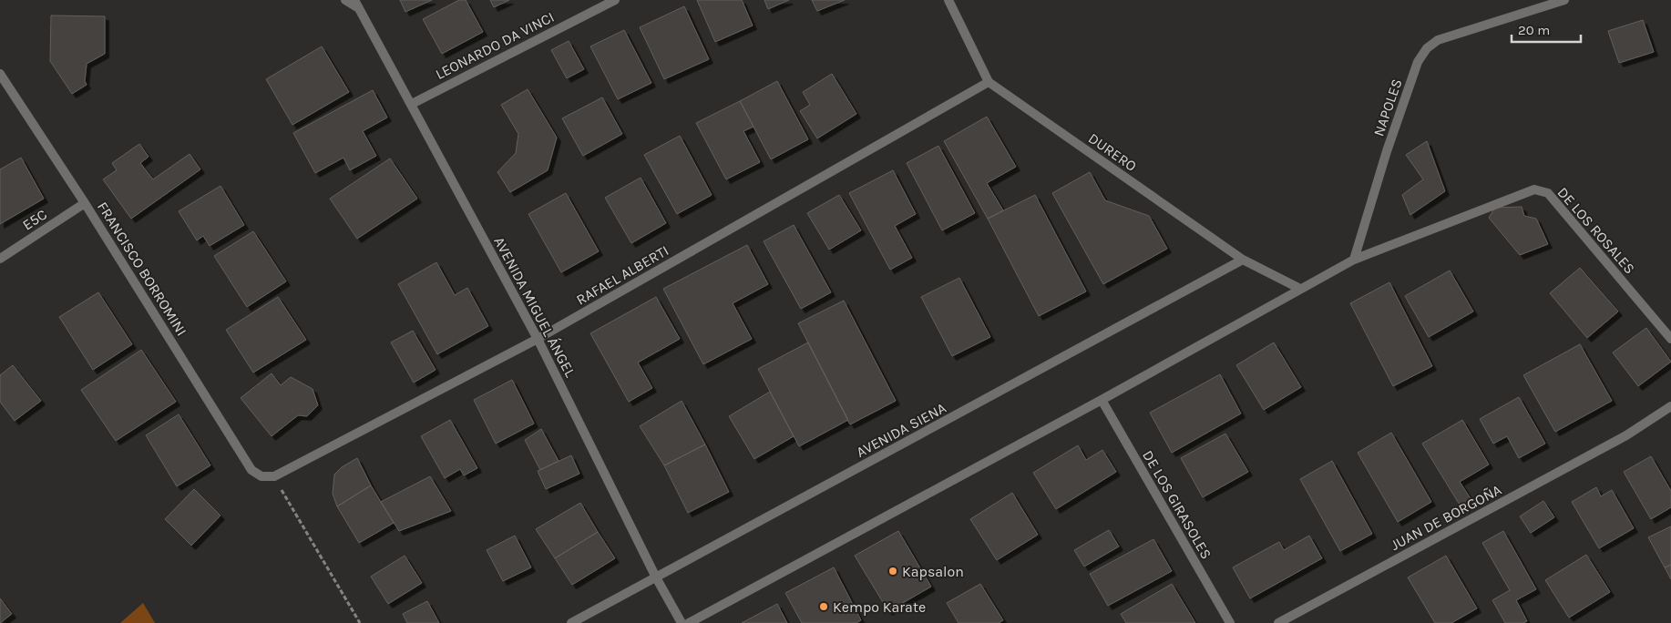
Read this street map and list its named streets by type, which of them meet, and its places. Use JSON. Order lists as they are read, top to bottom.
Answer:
{
  "streets": {
    "street": [
      "LEONARDO DA VINCI",
      "NAPOLES",
      "DURERO",
      "E5C",
      "DE LOS ROSALES",
      "FRANCISCO BORROMINI",
      "RAFAEL ALBERTI",
      "AVENIDA MIGUEL ÁNGEL",
      "AVENIDA SIENA",
      "DE LOS GIRASOLES",
      "JUAN DE BORGOÑA"
    ]
  },
  "crossings": [
    ["LEONARDO DA VINCI", "AVENIDA MIGUEL ÁNGEL"],
    ["NAPOLES", "DE LOS ROSALES"],
    ["DURERO", "RAFAEL ALBERTI"],
    ["DURERO", "AVENIDA SIENA"],
    ["E5C", "FRANCISCO BORROMINI"],
    ["FRANCISCO BORROMINI", "RAFAEL ALBERTI"],
    ["RAFAEL ALBERTI", "AVENIDA MIGUEL ÁNGEL"],
    ["AVENIDA MIGUEL ÁNGEL", "AVENIDA SIENA"]
  ],
  "places": ["Kapsalon", "Kempo Karate"],
  "scale_bar": "20 m"
}
